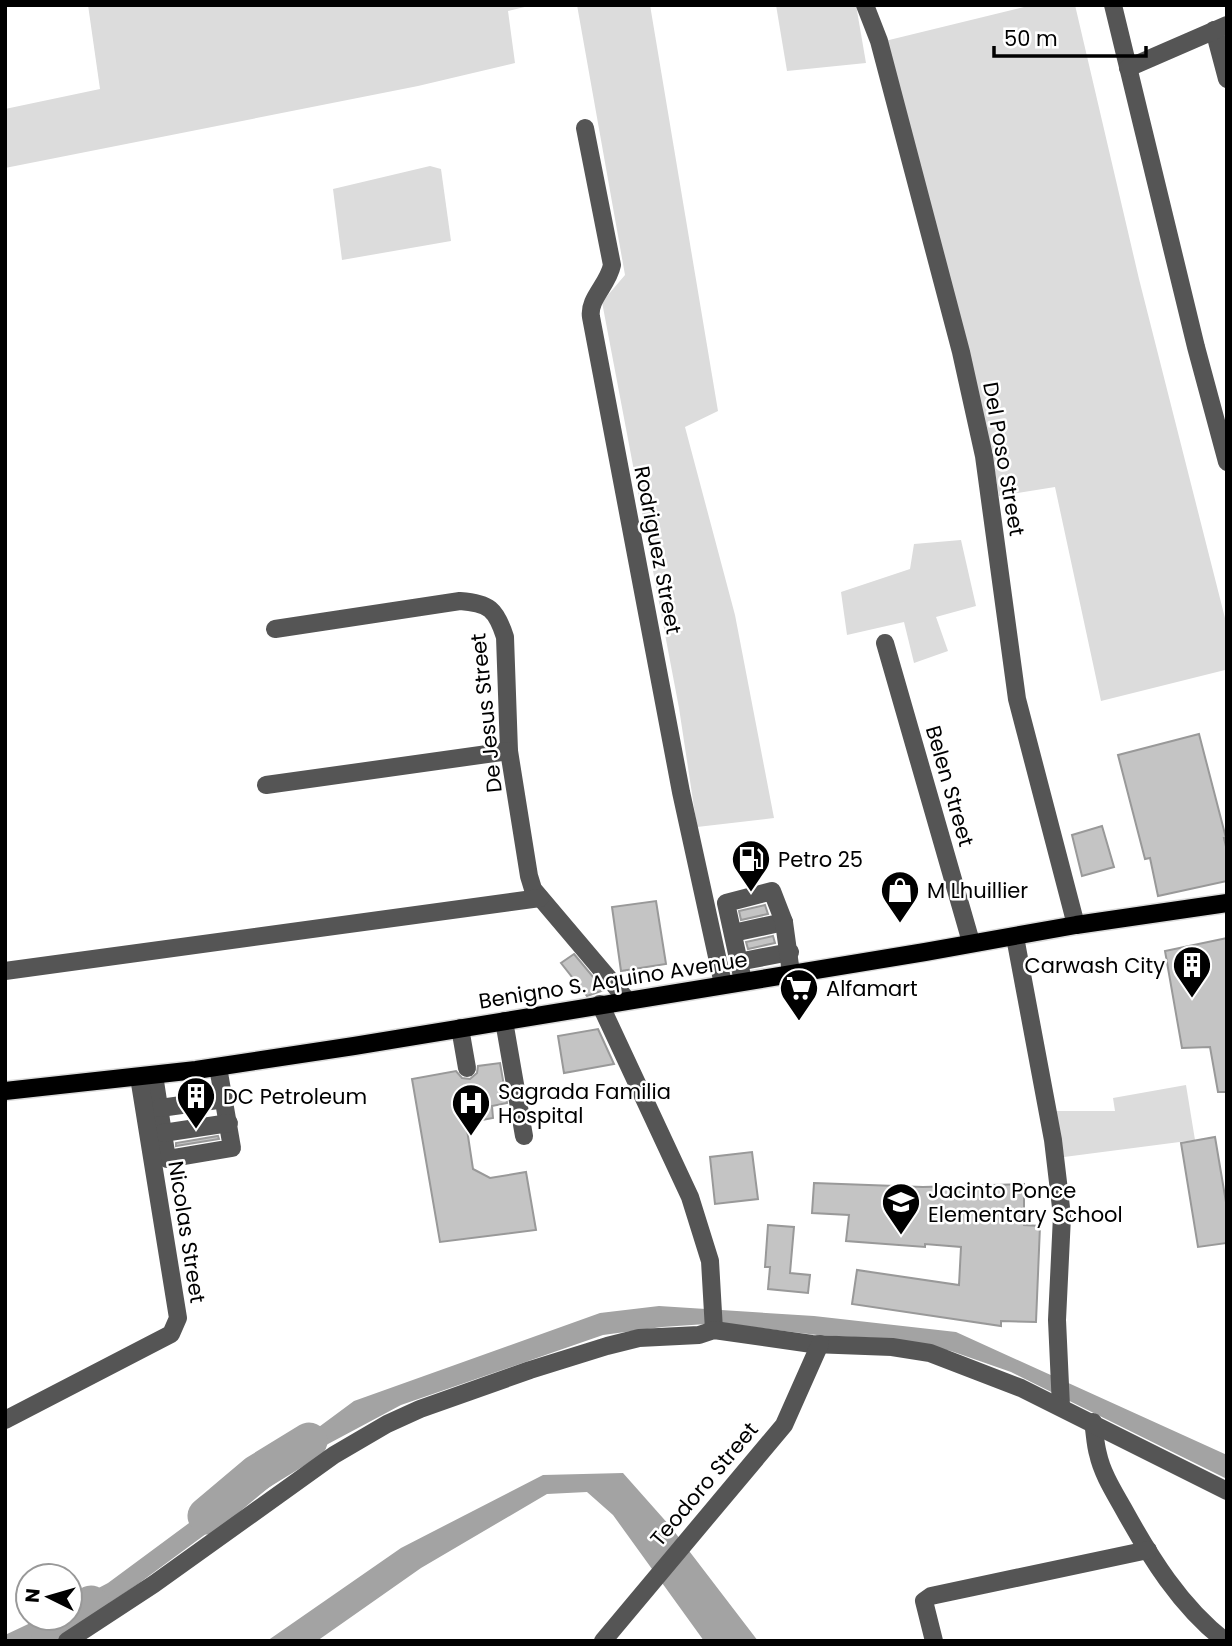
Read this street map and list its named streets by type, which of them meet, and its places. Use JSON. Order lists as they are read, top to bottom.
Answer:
{
  "streets": {
    "main road": ["Benigno S. Aquino Avenue"],
    "street": [
      "Del Poso Street",
      "Rodriguez Street",
      "De Jesus Street",
      "Belen Street",
      "Nicolas Street",
      "Teodoro Street"
    ]
  },
  "crossings": [
    ["Del Poso Street", "Benigno S. Aquino Avenue"],
    ["Rodriguez Street", "Benigno S. Aquino Avenue"],
    ["De Jesus Street", "Benigno S. Aquino Avenue"],
    ["Belen Street", "Benigno S. Aquino Avenue"],
    ["Benigno S. Aquino Avenue", "Nicolas Street"]
  ],
  "places": {
    "fuel station": ["Petro 25"],
    "shop": ["M Lhuillier"],
    "building": ["Carwash City", "DC Petroleum"],
    "supermarket": ["Alfamart"],
    "hospital": ["Sagrada Familia Hospital"],
    "school or university": ["Jacinto Ponce Elementary School"]
  },
  "scale_bar": "50 m",
  "north": "left"
}
